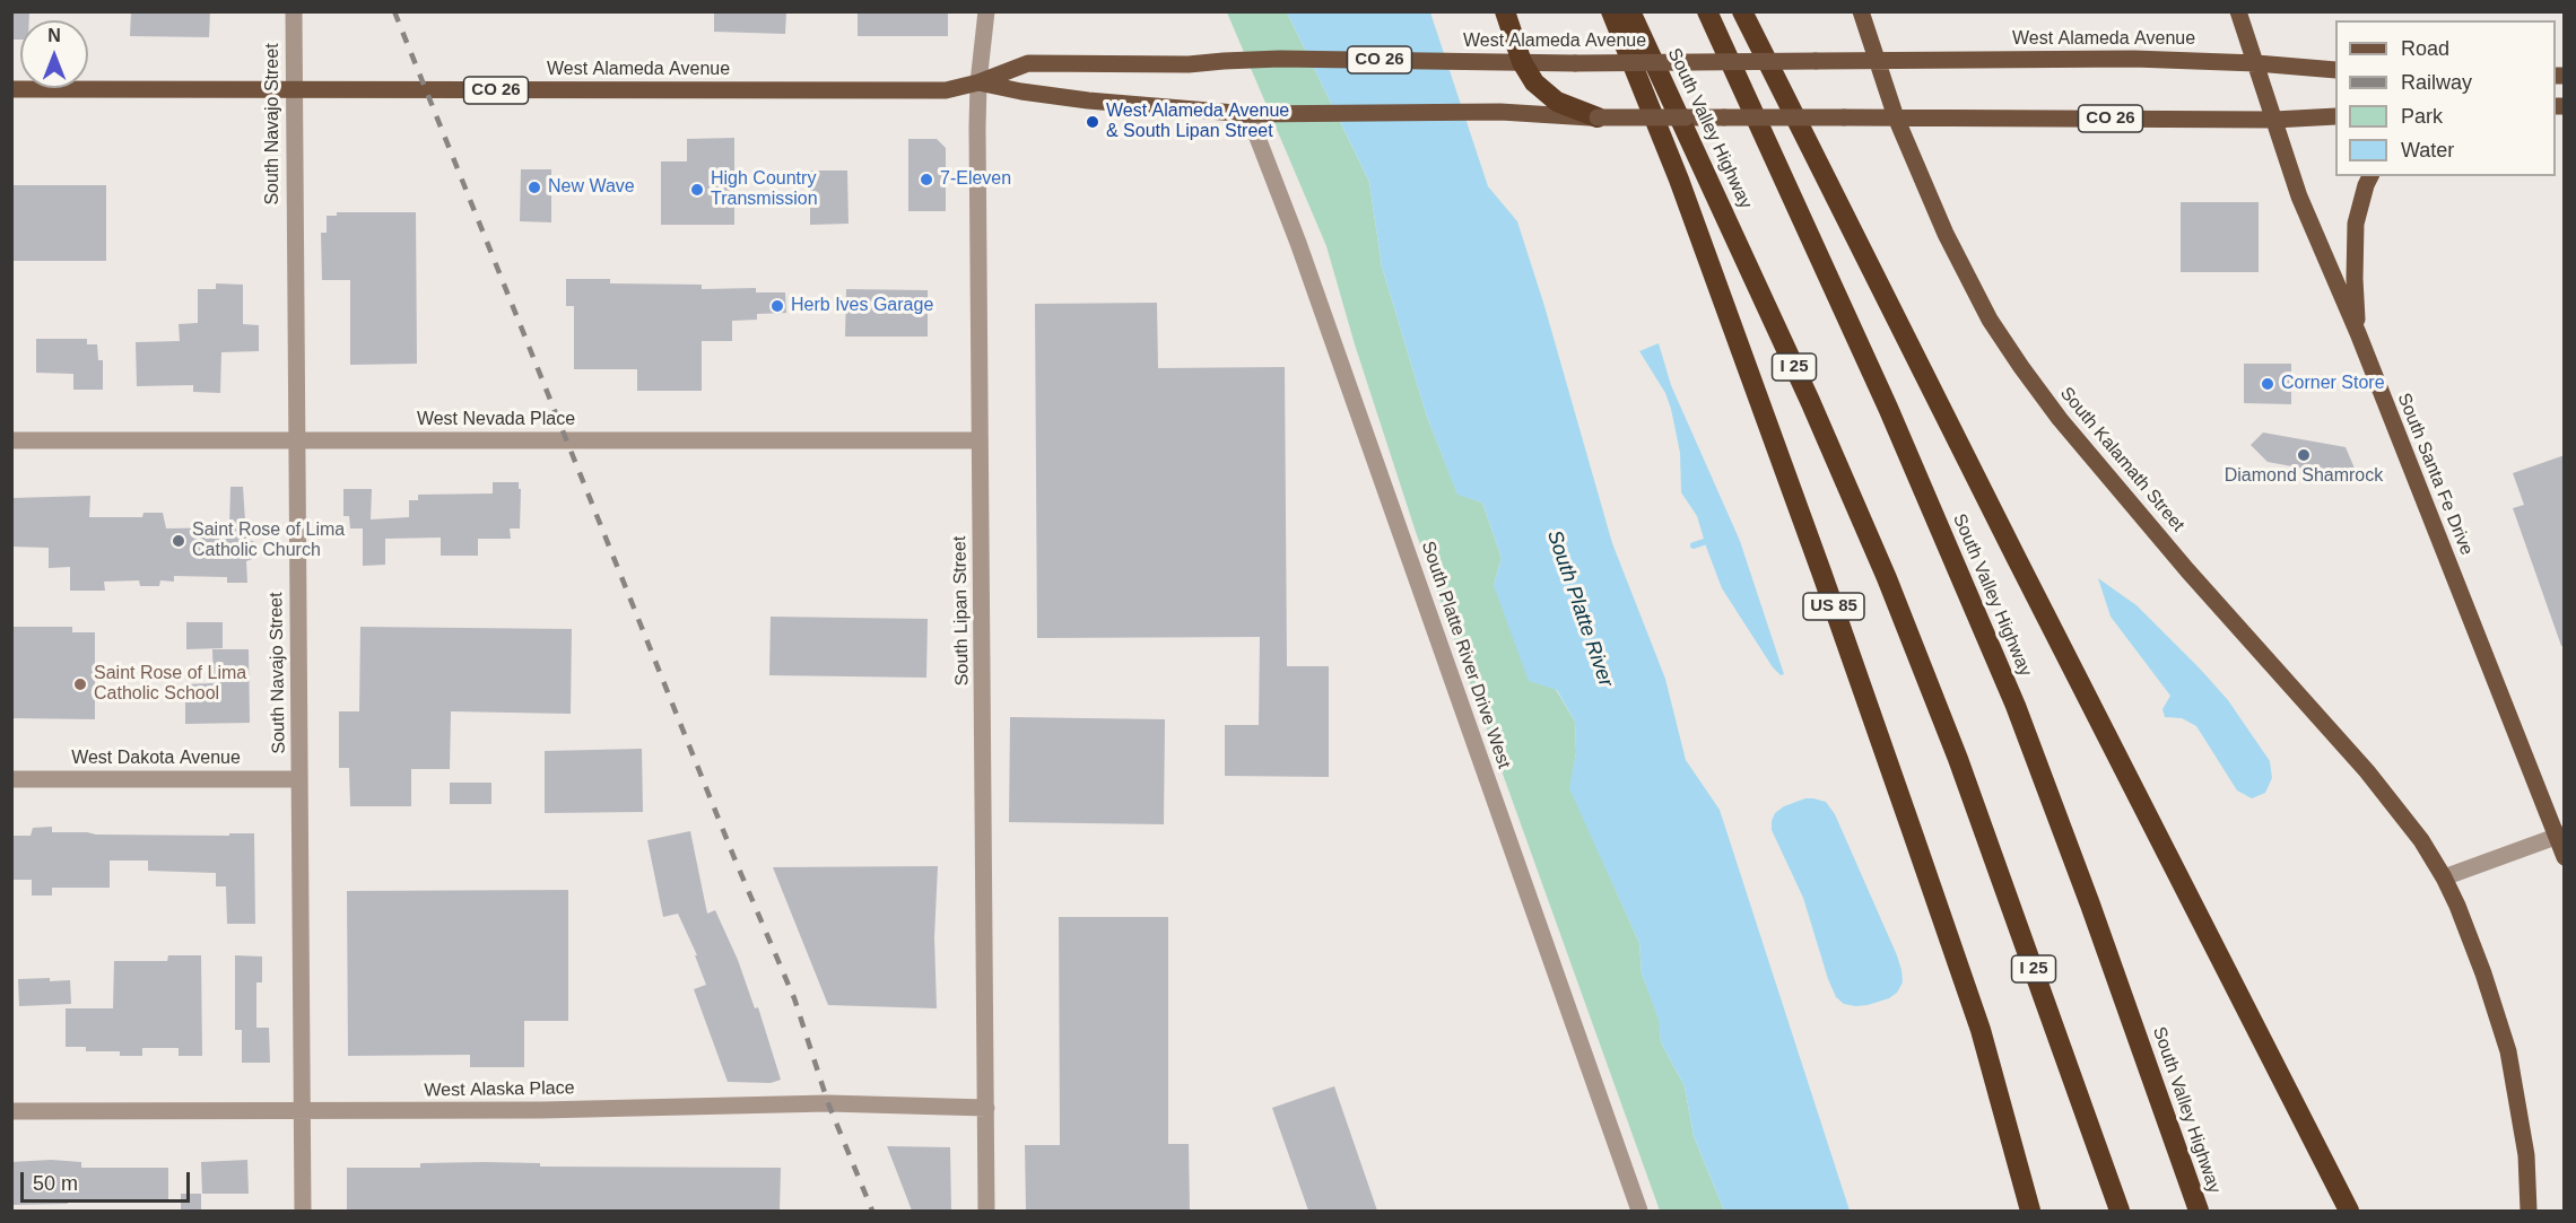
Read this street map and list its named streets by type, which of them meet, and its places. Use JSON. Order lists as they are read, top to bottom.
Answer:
{
  "streets": {
    "highway": ["South Valley Highway", "I 25", "US 85"],
    "main road": [
      "West Alameda Avenue",
      "CO 26",
      "South Kalamath Street",
      "South Santa Fe Drive"
    ],
    "street": [
      "South Navajo Street",
      "West Nevada Place",
      "South Lipan Street",
      "South Platte River Drive West",
      "West Dakota Avenue",
      "West Alaska Place"
    ]
  },
  "crossings": [
    ["West Alameda Avenue", "South Navajo Street"],
    ["West Alameda Avenue", "South Kalamath Street"],
    ["West Alameda Avenue", "South Santa Fe Drive"],
    ["West Alameda Avenue", "South Lipan Street"],
    ["West Alameda Avenue", "South Platte River Drive West"],
    ["South Navajo Street", "West Nevada Place"],
    ["South Navajo Street", "West Dakota Avenue"],
    ["South Navajo Street", "West Alaska Place"],
    ["West Nevada Place", "South Lipan Street"],
    ["South Lipan Street", "West Alaska Place"]
  ],
  "water": ["South Platte River"],
  "places": [
    "West Alameda Avenue & South Lipan Street",
    "7-Eleven",
    "New Wave",
    "High Country Transmission",
    "Herb Ives Garage",
    "Corner Store",
    "Diamond Shamrock",
    "Saint Rose of Lima Catholic Church",
    "Saint Rose of Lima Catholic School"
  ],
  "legend": [
    "Road",
    "Railway",
    "Park",
    "Water"
  ],
  "scale_bar": "50 m",
  "north": "top"
}
